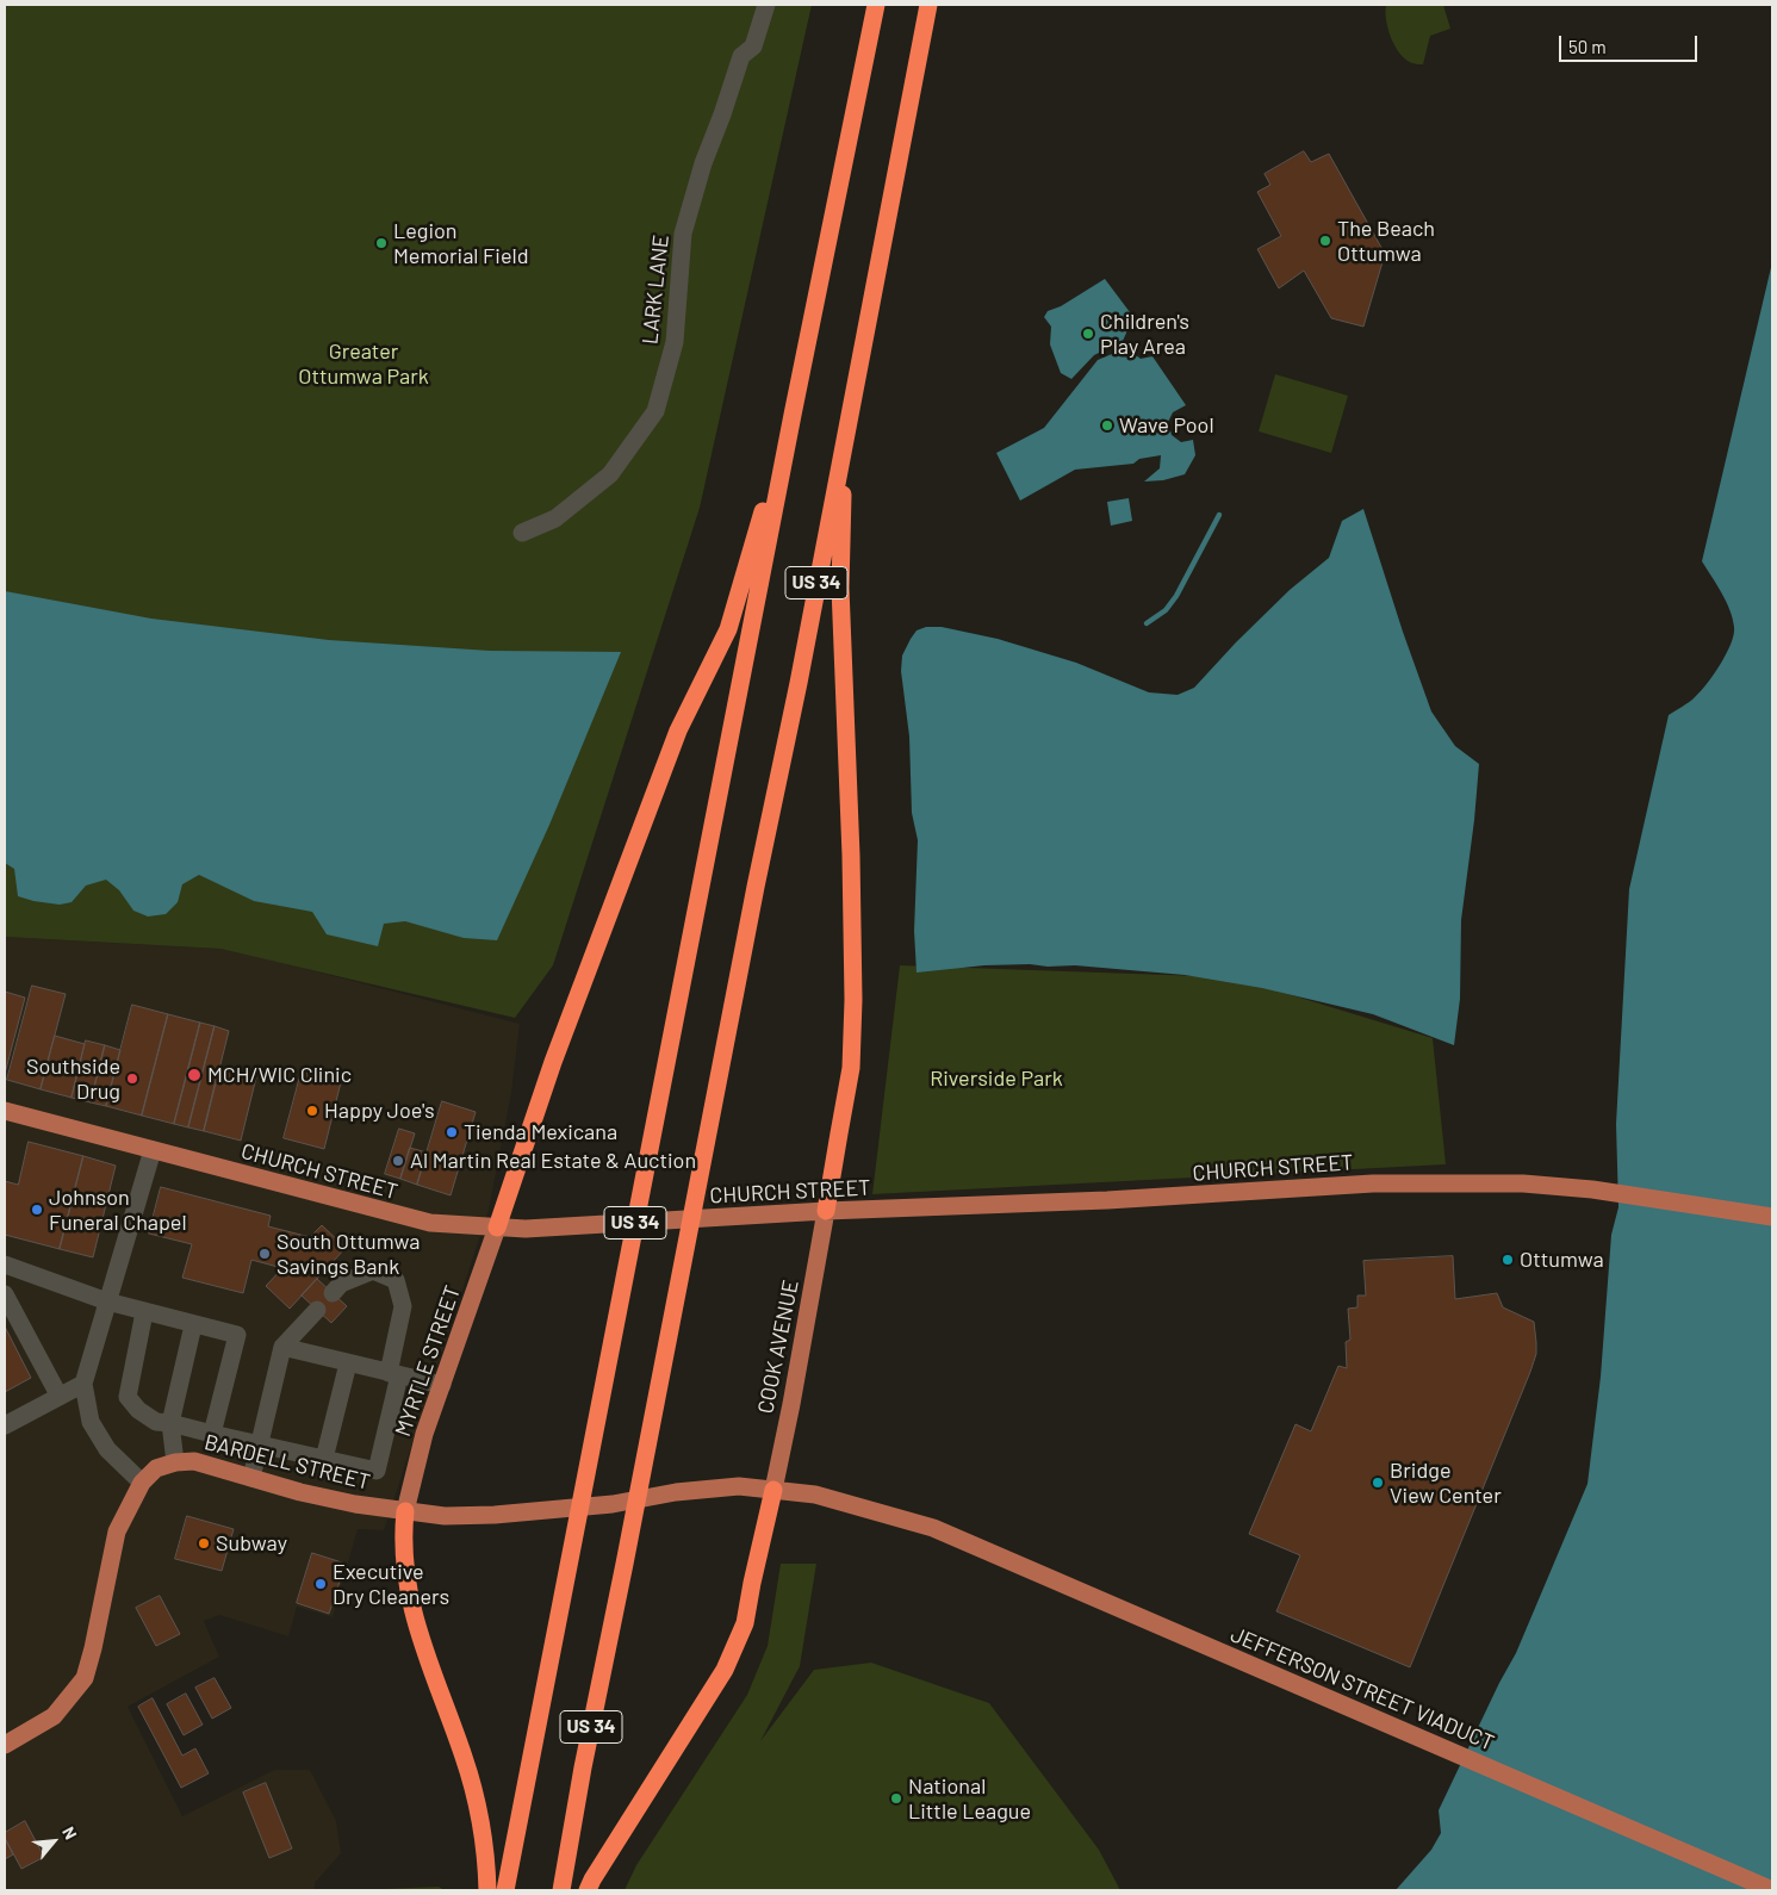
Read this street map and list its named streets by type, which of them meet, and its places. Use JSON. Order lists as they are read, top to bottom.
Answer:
{
  "streets": {
    "highway": ["US 34"],
    "main road": [
      "CHURCH STREET",
      "COOK AVENUE",
      "MYRTLE STREET",
      "BARDELL STREET",
      "JEFFERSON STREET VIADUCT"
    ],
    "street": ["LARK LANE"]
  },
  "crossings": [
    ["CHURCH STREET", "COOK AVENUE"],
    ["CHURCH STREET", "MYRTLE STREET"],
    ["COOK AVENUE", "BARDELL STREET"],
    ["COOK AVENUE", "JEFFERSON STREET VIADUCT"],
    ["MYRTLE STREET", "BARDELL STREET"],
    ["BARDELL STREET", "JEFFERSON STREET VIADUCT"]
  ],
  "parks": ["Greater Ottumwa Park", "Riverside Park"],
  "places": [
    "The Beach Ottumwa",
    "Legion Memorial Field",
    "Children's Play Area",
    "Wave Pool",
    "MCH/WIC Clinic",
    "Southside Drug",
    "Happy Joe's",
    "Tienda Mexicana",
    "Al Martin Real Estate & Auction",
    "Johnson Funeral Chapel",
    "South Ottumwa Savings Bank",
    "Ottumwa",
    "Bridge View Center",
    "Subway",
    "Executive Dry Cleaners",
    "National Little League"
  ],
  "scale_bar": "50 m",
  "north": "top right"
}
